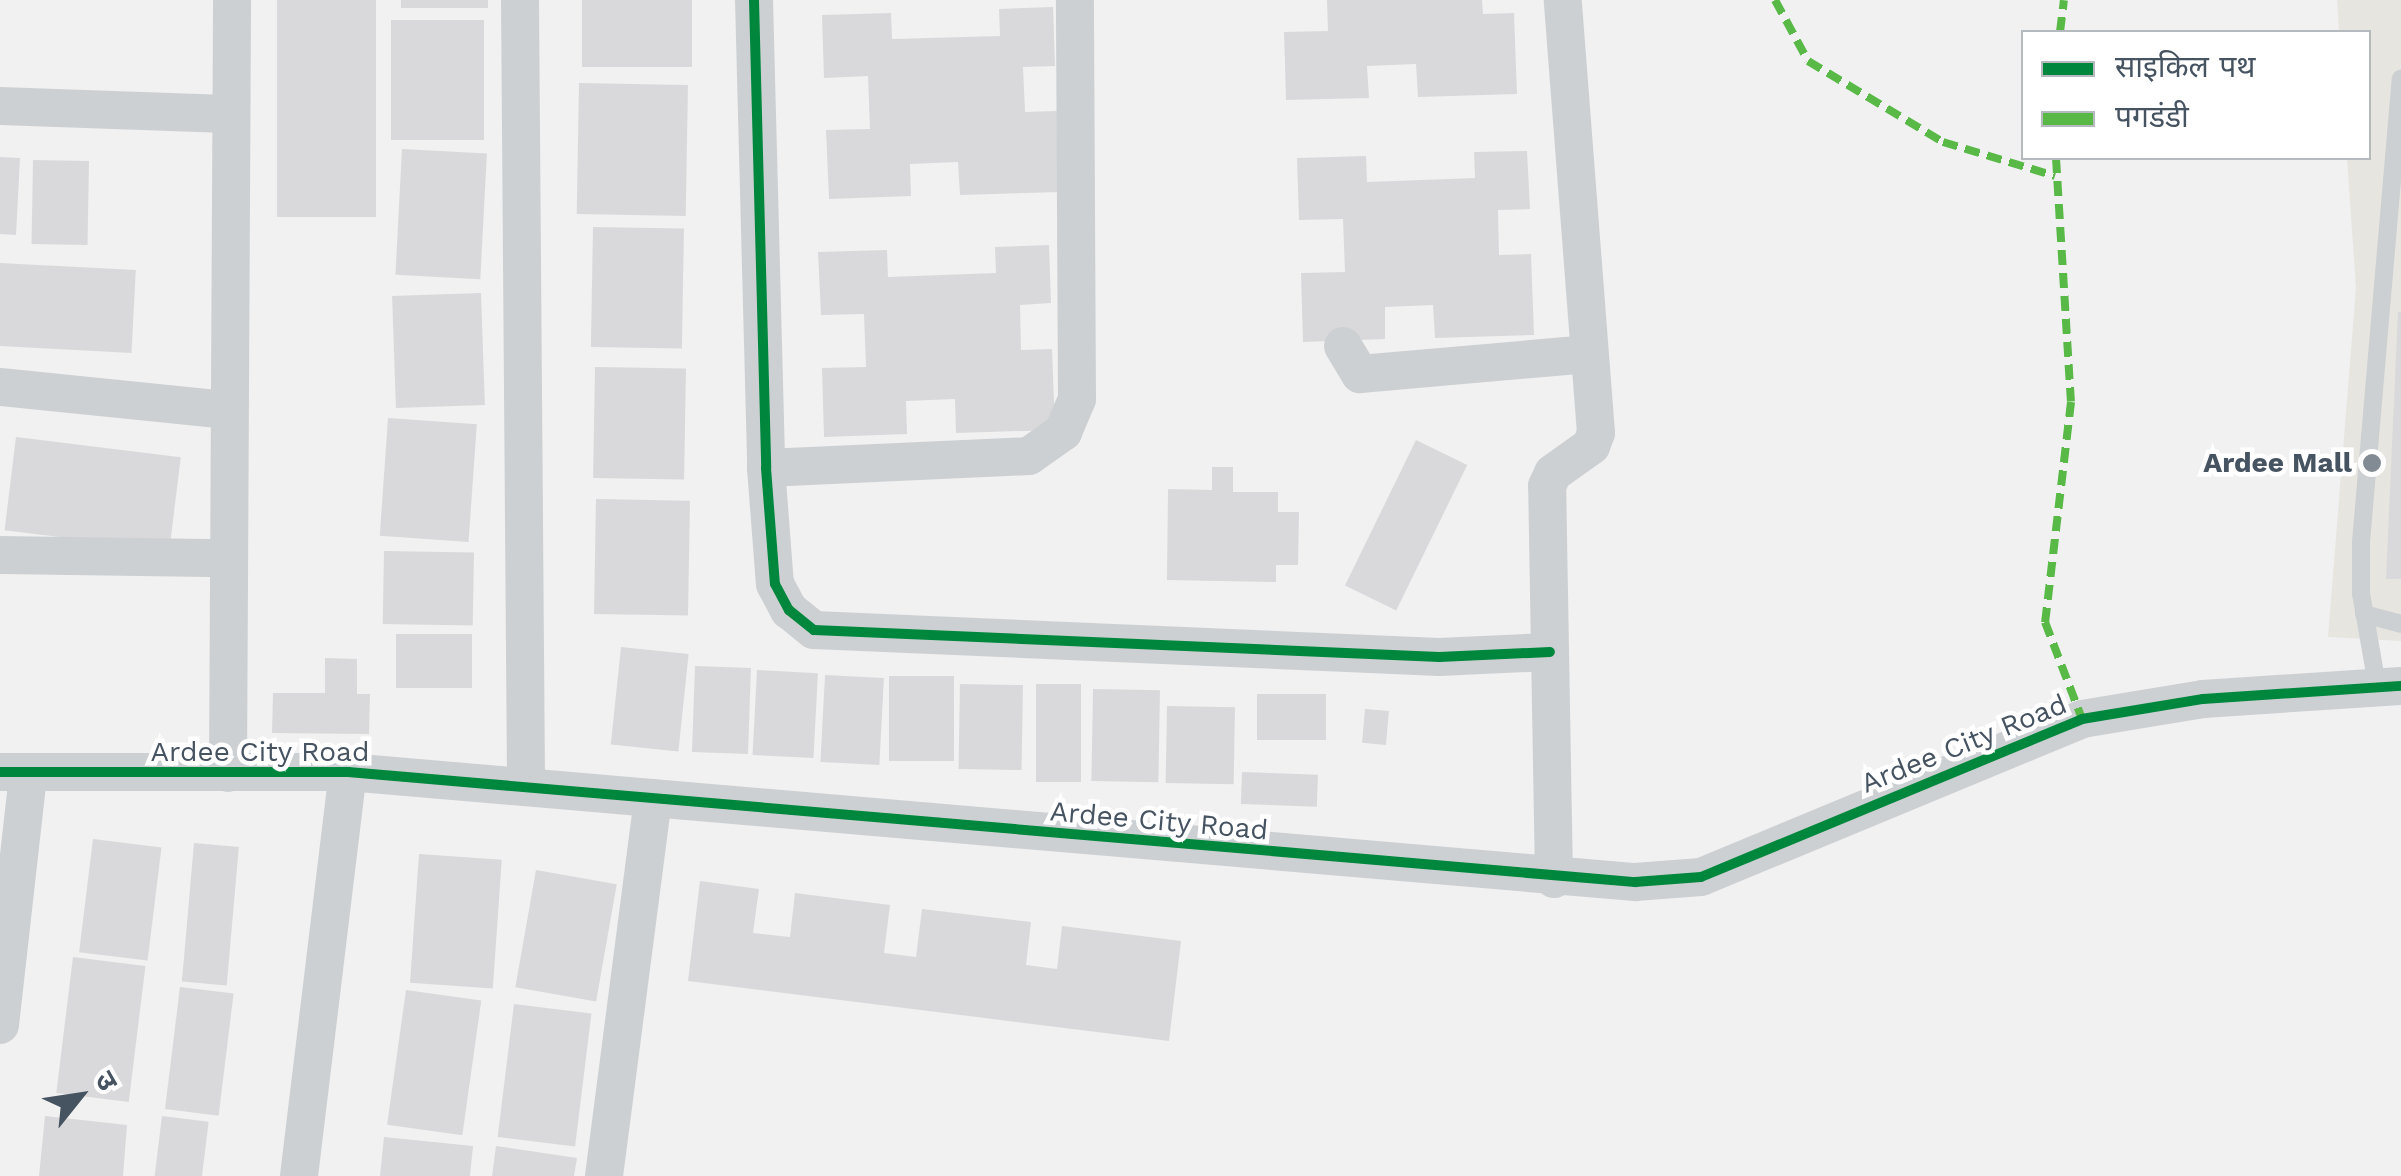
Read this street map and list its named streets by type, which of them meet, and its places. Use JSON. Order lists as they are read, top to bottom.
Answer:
{
  "streets": {
    "street": ["Ardee City Road"]
  },
  "places": ["Ardee Mall"],
  "legend": ["साइकिल पथ", "पगडंडी"],
  "north": "top right"
}
